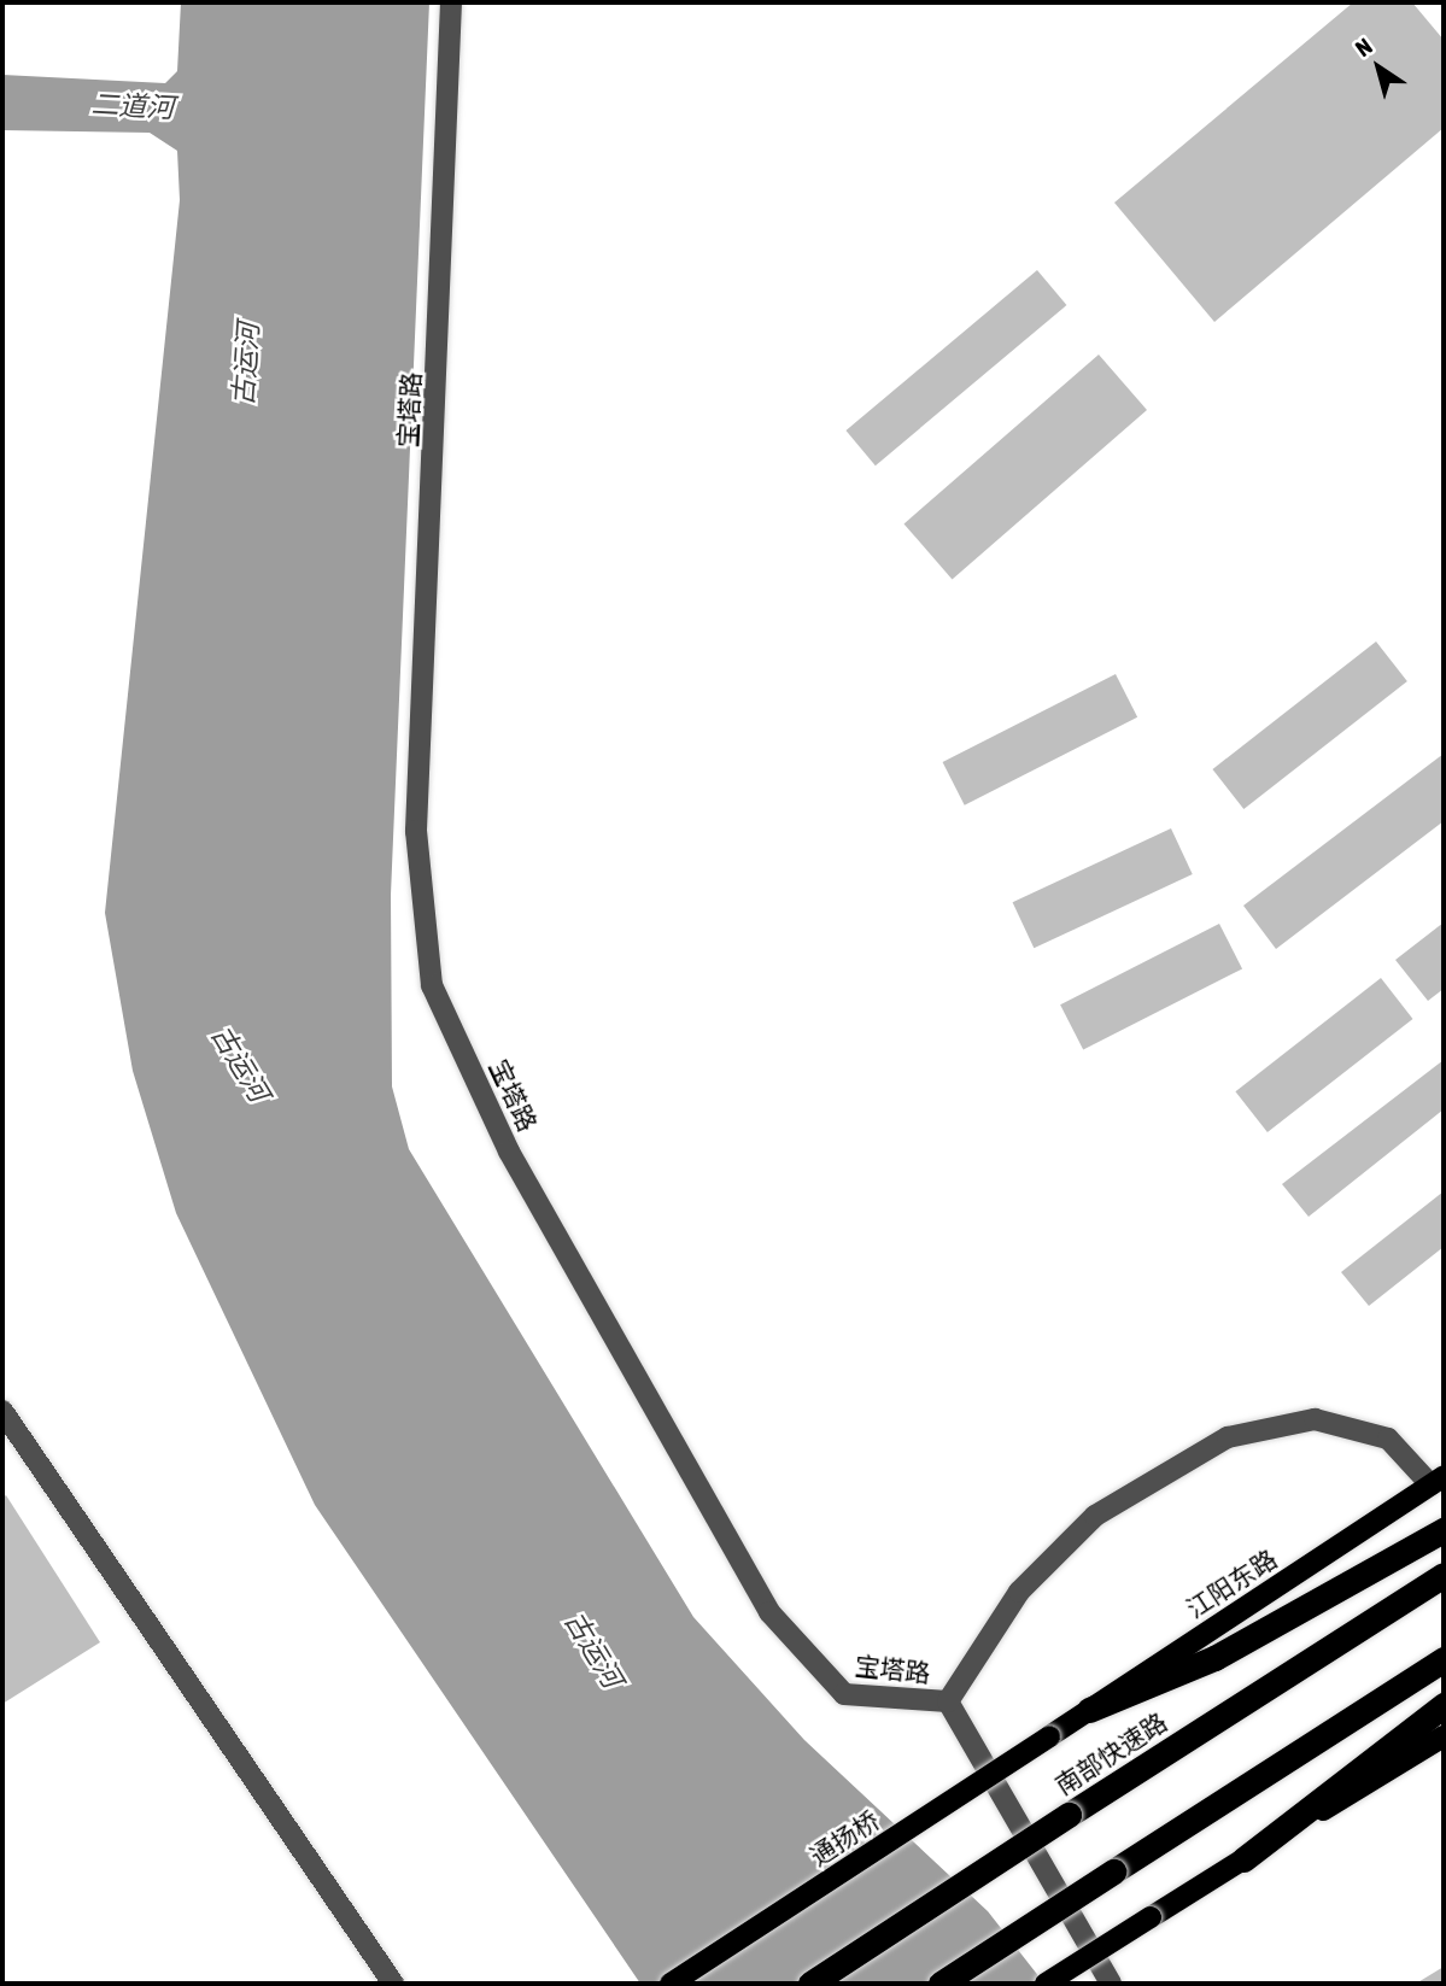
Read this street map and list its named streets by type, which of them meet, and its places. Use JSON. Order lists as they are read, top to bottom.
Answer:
{
  "streets": {
    "highway": ["南部快速路"],
    "main road": ["江阳东路", "通扬桥"],
    "street": ["宝塔路"]
  },
  "crossings": [
    ["江阳东路", "通扬桥"]
  ],
  "water": ["二道河", "古运河"],
  "north": "top left"
}
